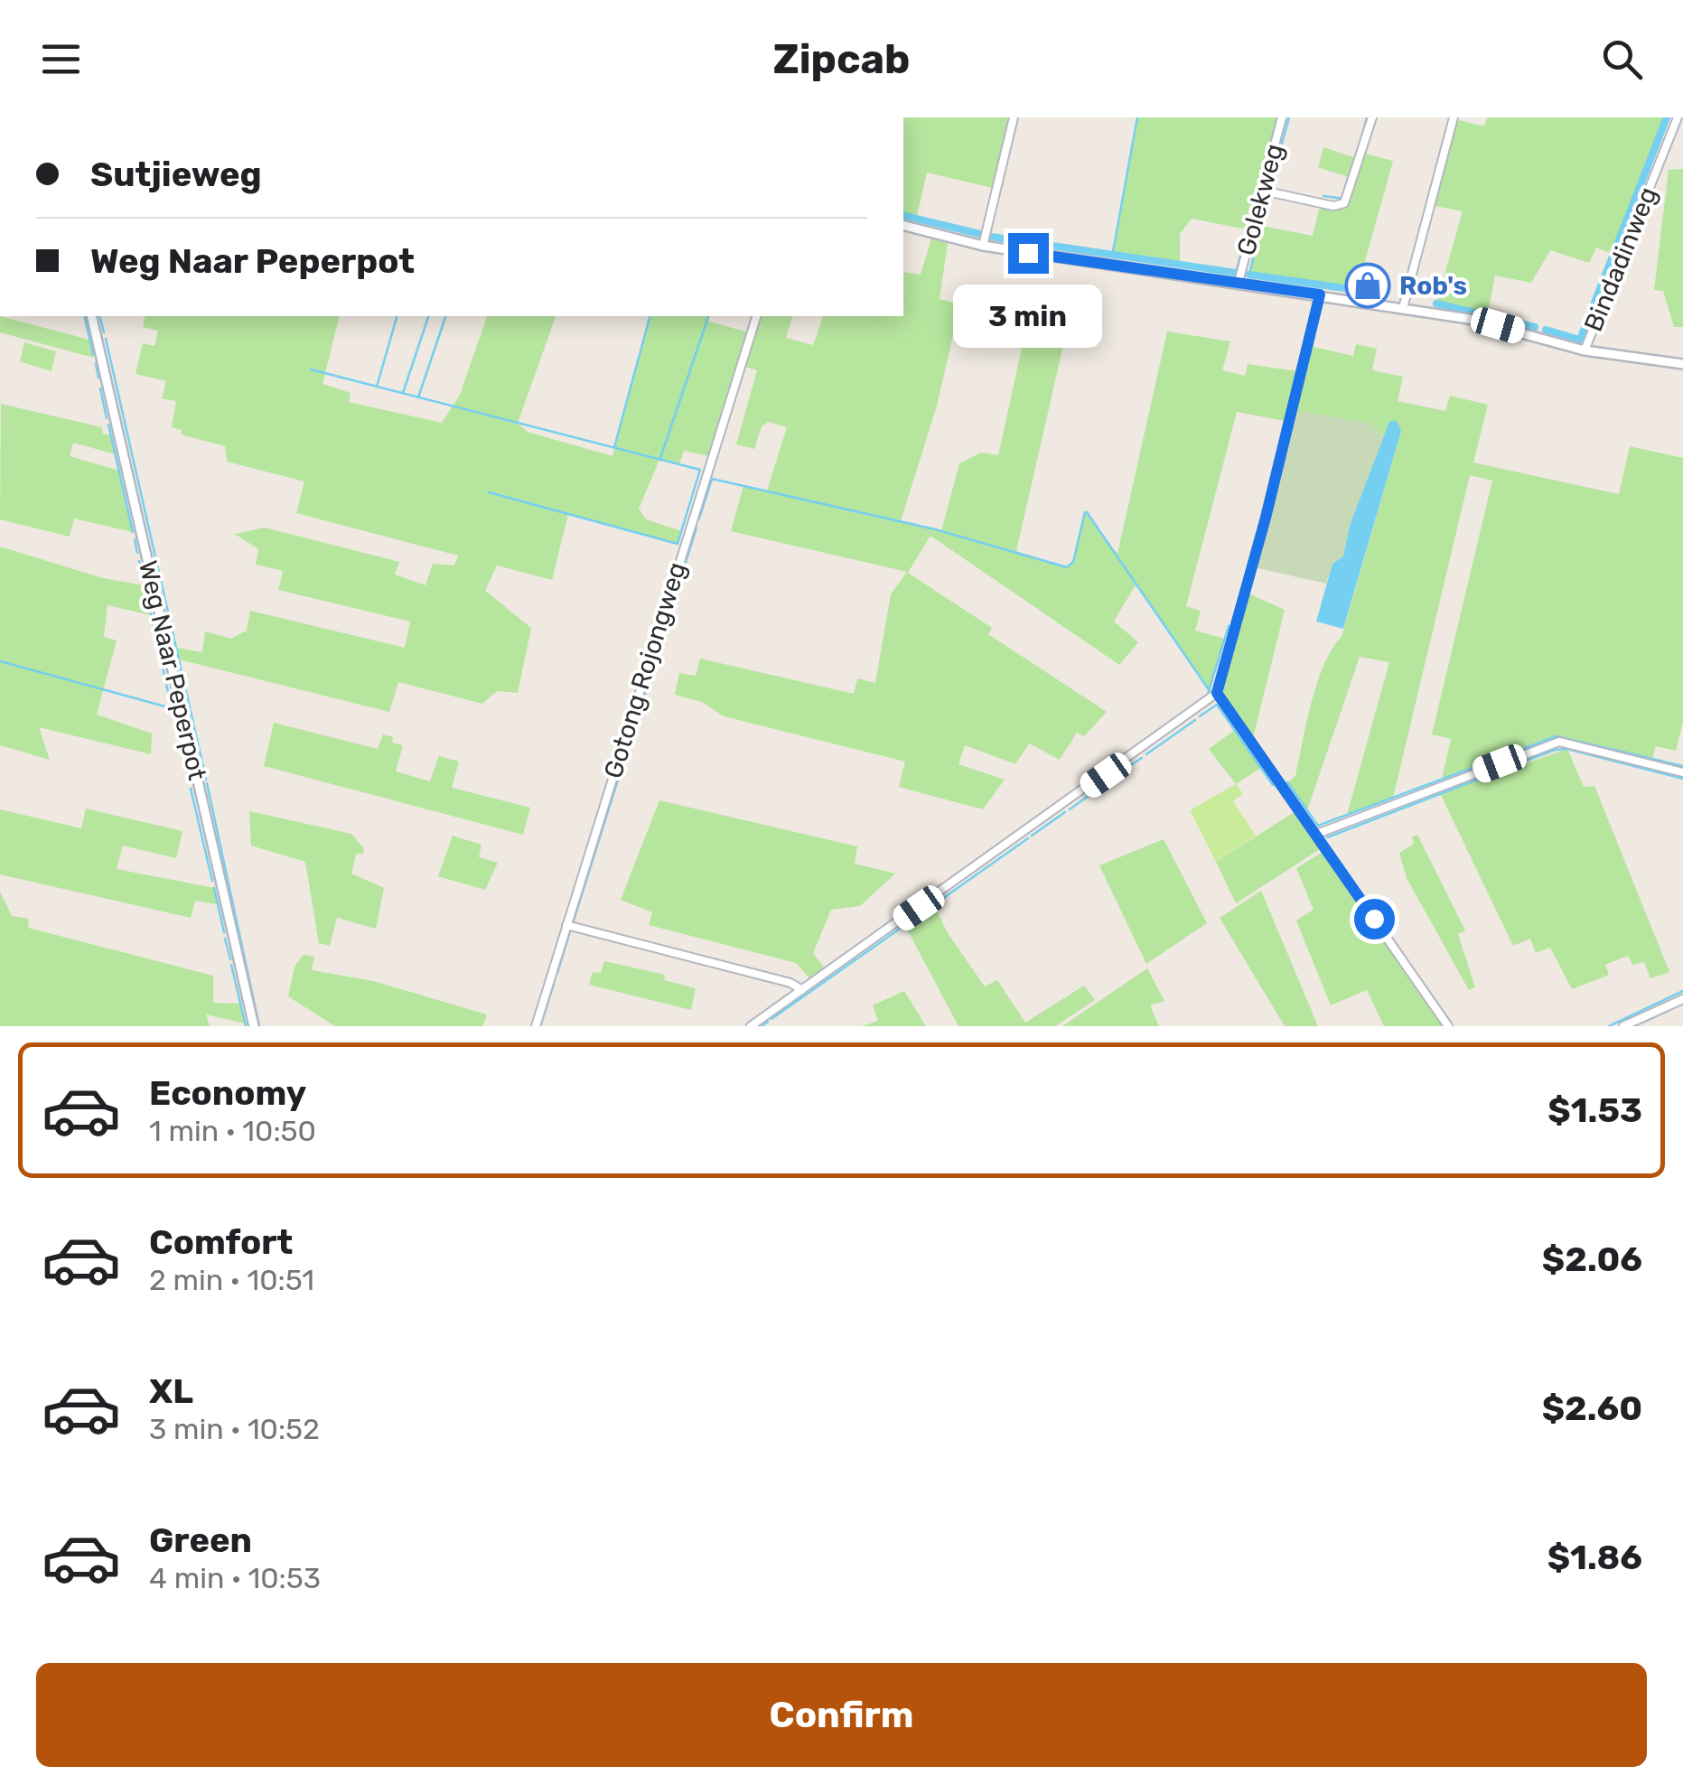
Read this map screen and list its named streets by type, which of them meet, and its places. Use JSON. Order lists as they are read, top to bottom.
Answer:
{
  "streets": {
    "street": [
      "Golekweg",
      "Bindadinweg",
      "Weg Naar Peperpot",
      "Gotong Rojongweg"
    ]
  },
  "places": {
    "shop": ["Rob's"]
  },
  "page": {
    "header": "Zipcab",
    "banner": ["Sutjieweg", "Weg Naar Peperpot"],
    "bubble": "3 min",
    "list": [
      {
        "name": "Economy",
        "note": "1 min · 10:50",
        "value": "$1.53"
      },
      {
        "name": "Comfort",
        "note": "2 min · 10:51",
        "value": "$2.06"
      },
      {
        "name": "XL",
        "note": "3 min · 10:52",
        "value": "$2.60"
      },
      {
        "name": "Green",
        "note": "4 min · 10:53",
        "value": "$1.86"
      }
    ],
    "buttons": "Confirm"
  }
}
